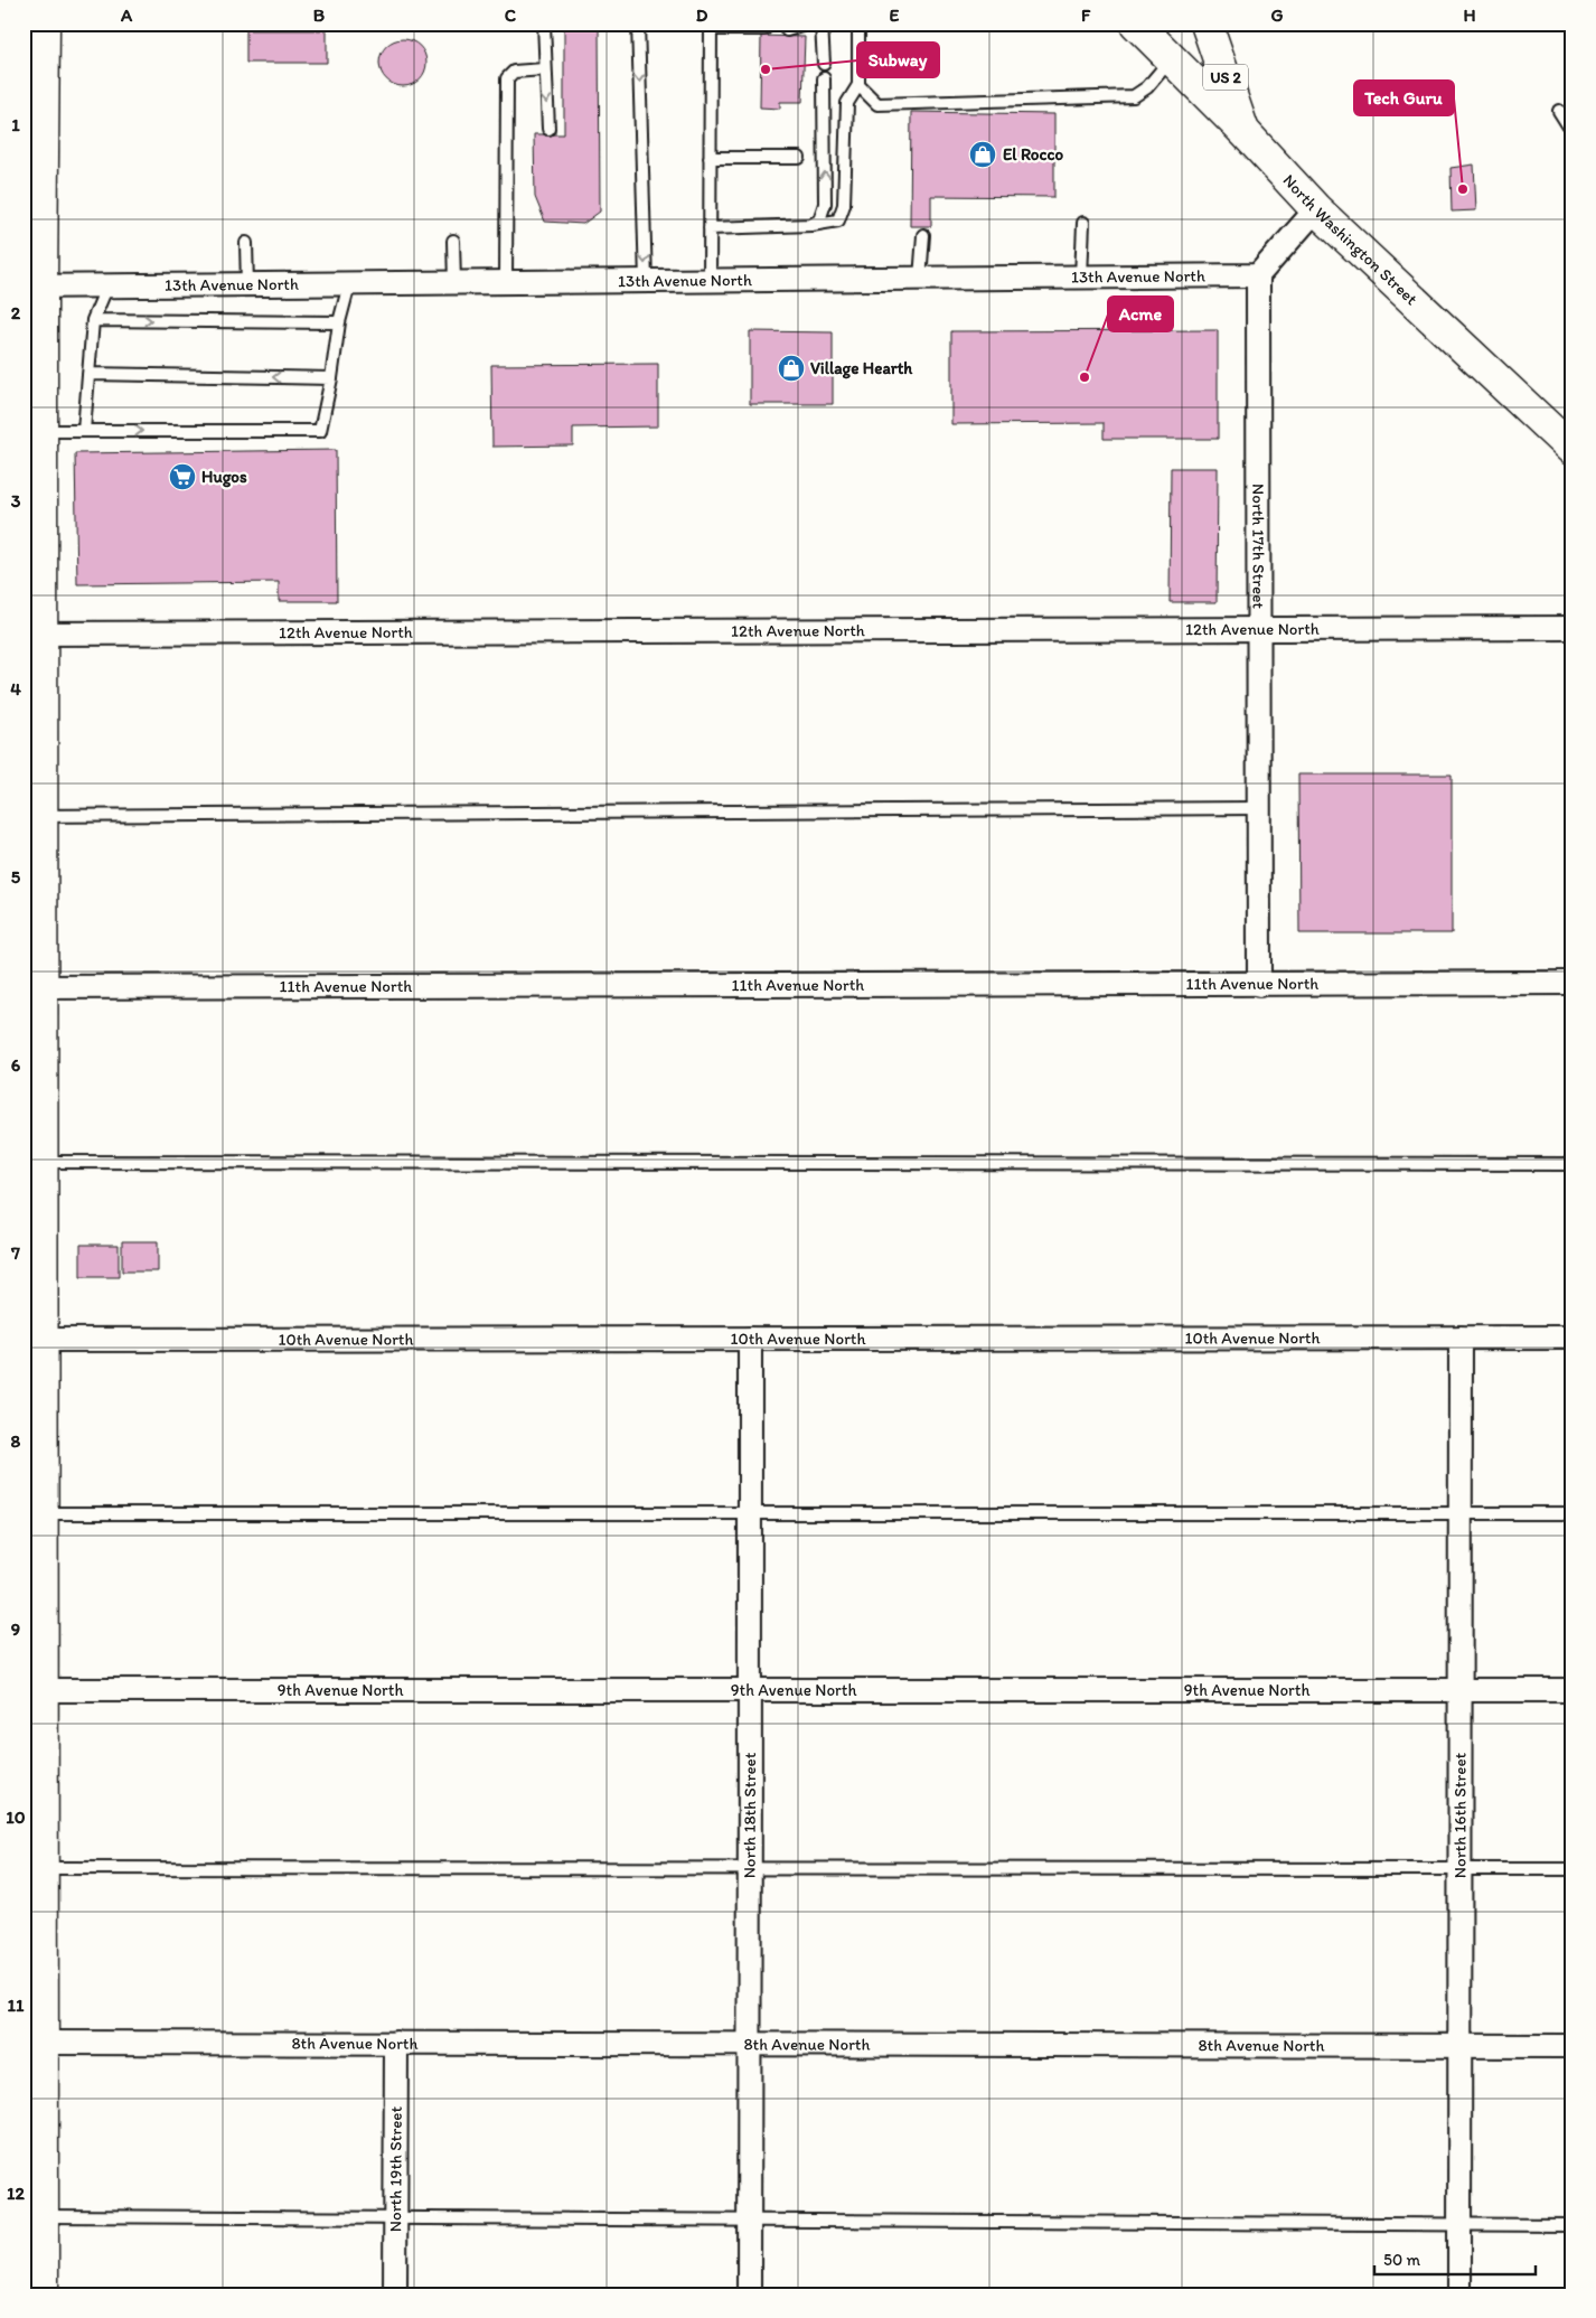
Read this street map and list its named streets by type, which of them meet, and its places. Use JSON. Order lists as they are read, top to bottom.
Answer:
{
  "streets": {
    "main road": ["US 2", "North Washington Street"],
    "street": [
      "13th Avenue North",
      "North 17th Street",
      "12th Avenue North",
      "11th Avenue North",
      "10th Avenue North",
      "9th Avenue North",
      "North 16th Street",
      "North 18th Street",
      "8th Avenue North",
      "North 19th Street"
    ]
  },
  "crossings": [
    ["US 2", "North Washington Street"],
    ["13th Avenue North", "North 17th Street"],
    ["North 17th Street", "12th Avenue North"],
    ["North 17th Street", "11th Avenue North"],
    ["10th Avenue North", "North 16th Street"],
    ["10th Avenue North", "North 18th Street"],
    ["9th Avenue North", "North 16th Street"],
    ["9th Avenue North", "North 18th Street"],
    ["North 16th Street", "8th Avenue North"],
    ["North 18th Street", "8th Avenue North"],
    ["8th Avenue North", "North 19th Street"]
  ],
  "places": {
    "other": ["Subway", "Tech Guru", "Acme"],
    "shop": ["El Rocco", "Village Hearth"],
    "supermarket": ["Hugos"]
  },
  "scale_bar": "50 m",
  "grid": {
    "columns": [
      "A",
      "B",
      "C",
      "D",
      "E",
      "F",
      "G",
      "H"
    ],
    "rows": [
      "1",
      "2",
      "3",
      "4",
      "5",
      "6",
      "7",
      "8",
      "9",
      "10",
      "11",
      "12"
    ]
  }
}
